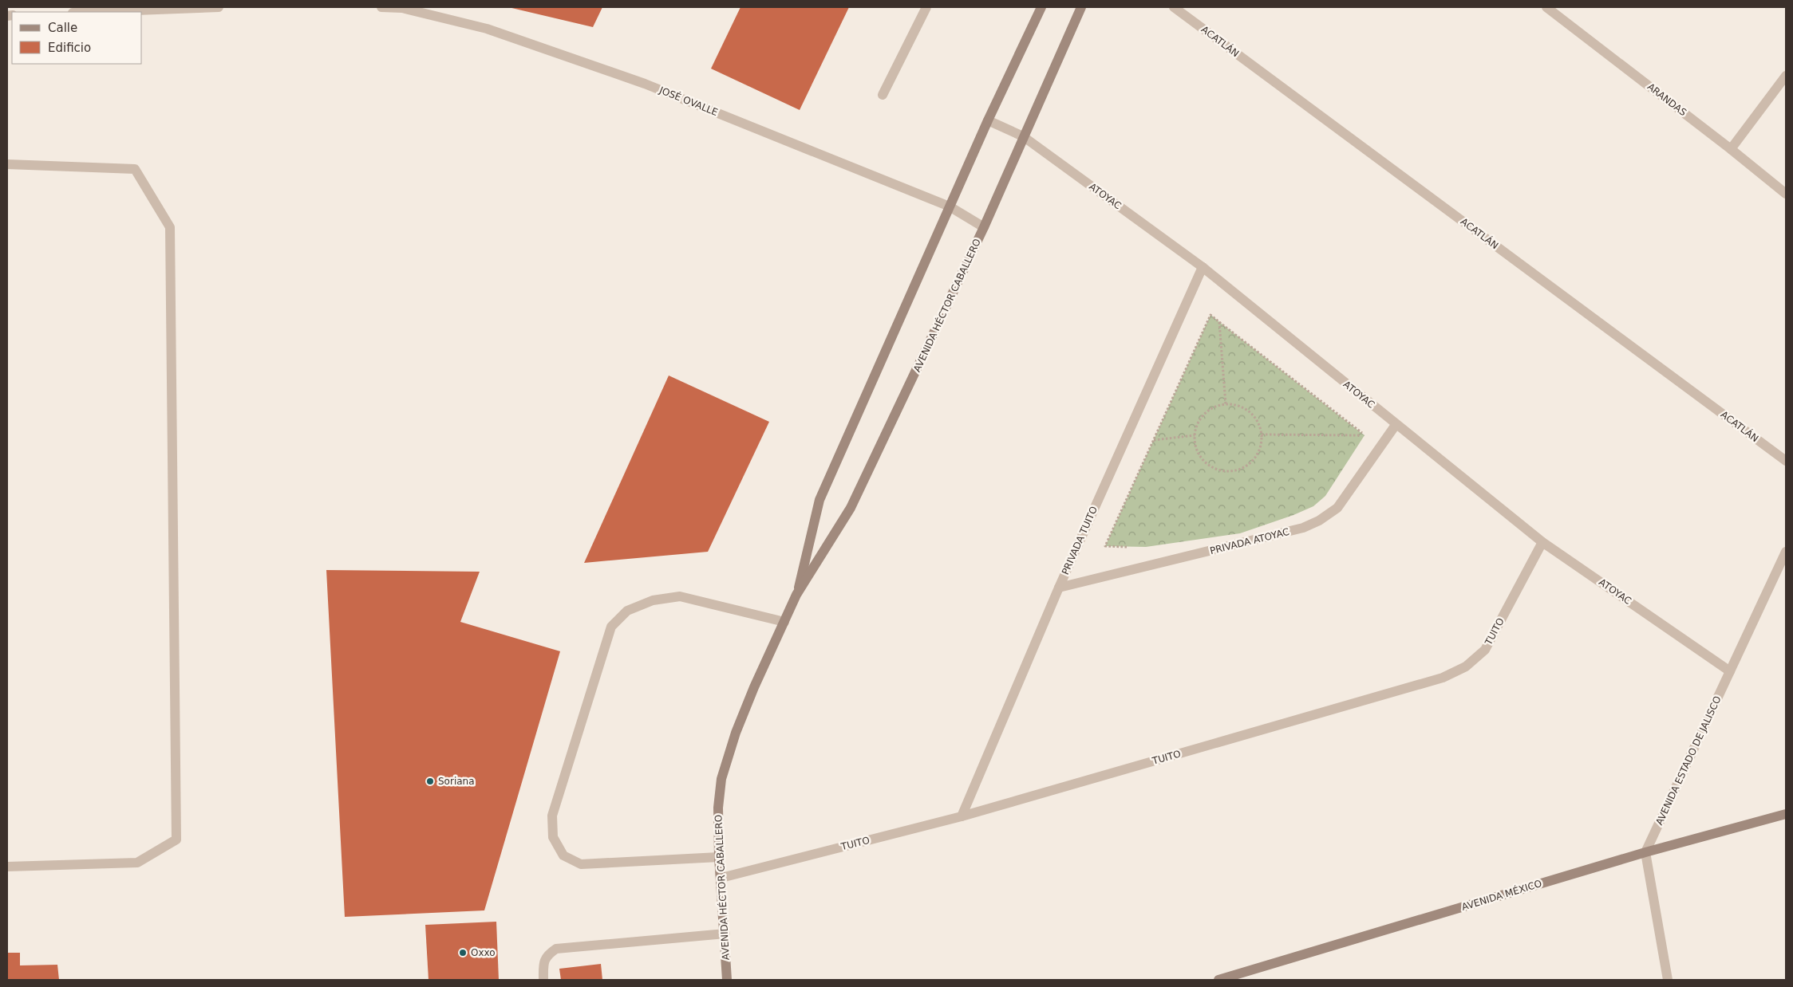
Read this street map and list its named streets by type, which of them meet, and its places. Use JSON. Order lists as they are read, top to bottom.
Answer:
{
  "streets": {
    "main road": ["AVENIDA HÉCTOR CABALLERO", "AVENIDA MÉXICO"],
    "street": [
      "ACATLÁN",
      "ARANDAS",
      "JOSÉ OVALLE",
      "ATOYAC",
      "PRIVADA TUITO",
      "PRIVADA ATOYAC",
      "TUITO",
      "AVENIDA ESTADO DE JALISCO"
    ]
  },
  "crossings": [
    ["JOSÉ OVALLE", "AVENIDA HÉCTOR CABALLERO"],
    ["ATOYAC", "AVENIDA HÉCTOR CABALLERO"],
    ["ATOYAC", "PRIVADA TUITO"],
    ["ATOYAC", "PRIVADA ATOYAC"],
    ["ATOYAC", "TUITO"],
    ["ATOYAC", "AVENIDA ESTADO DE JALISCO"],
    ["AVENIDA HÉCTOR CABALLERO", "TUITO"],
    ["PRIVADA TUITO", "PRIVADA ATOYAC"],
    ["PRIVADA TUITO", "TUITO"],
    ["AVENIDA ESTADO DE JALISCO", "AVENIDA MÉXICO"]
  ],
  "places": ["Soriana", "Oxxo"],
  "legend": ["Calle", "Edificio"]
}
